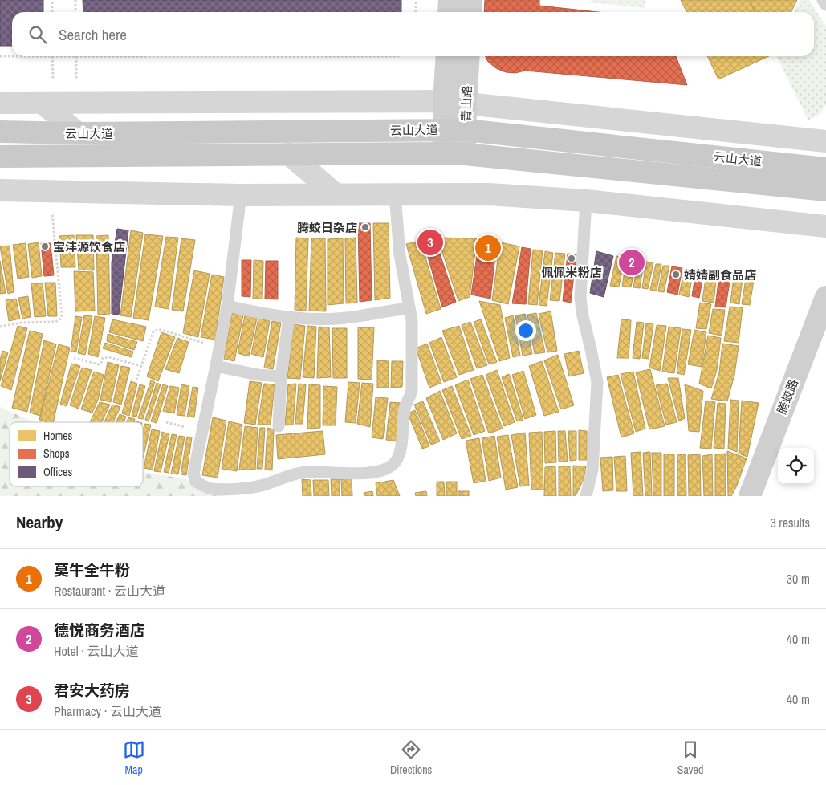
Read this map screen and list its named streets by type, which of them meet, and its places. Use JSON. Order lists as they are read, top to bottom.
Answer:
{
  "streets": {
    "main road": ["云山大道"],
    "street": ["青山路", "腾蛟路"]
  },
  "crossings": [
    ["青山路", "云山大道"]
  ],
  "places": [
    "腾蛟日杂店",
    "宝沣源饮食店",
    "佩佩米粉店",
    "婧婧副食品店"
  ],
  "legend": ["Homes", "Shops", "Offices"],
  "page": {
    "search": "Search here",
    "pins": ["3", "1", "2"],
    "heading": ["Nearby", "3 results"],
    "list": [
      {
        "mark": "1",
        "name": "莫牛全牛粉",
        "note": "Restaurant · 云山大道",
        "value": "30 m"
      },
      {
        "mark": "2",
        "name": "德悦商务酒店",
        "note": "Hotel · 云山大道",
        "value": "40 m"
      },
      {
        "mark": "3",
        "name": "君安大药房",
        "note": "Pharmacy · 云山大道",
        "value": "40 m"
      }
    ],
    "nav": ["Map", "Directions", "Saved"]
  }
}
